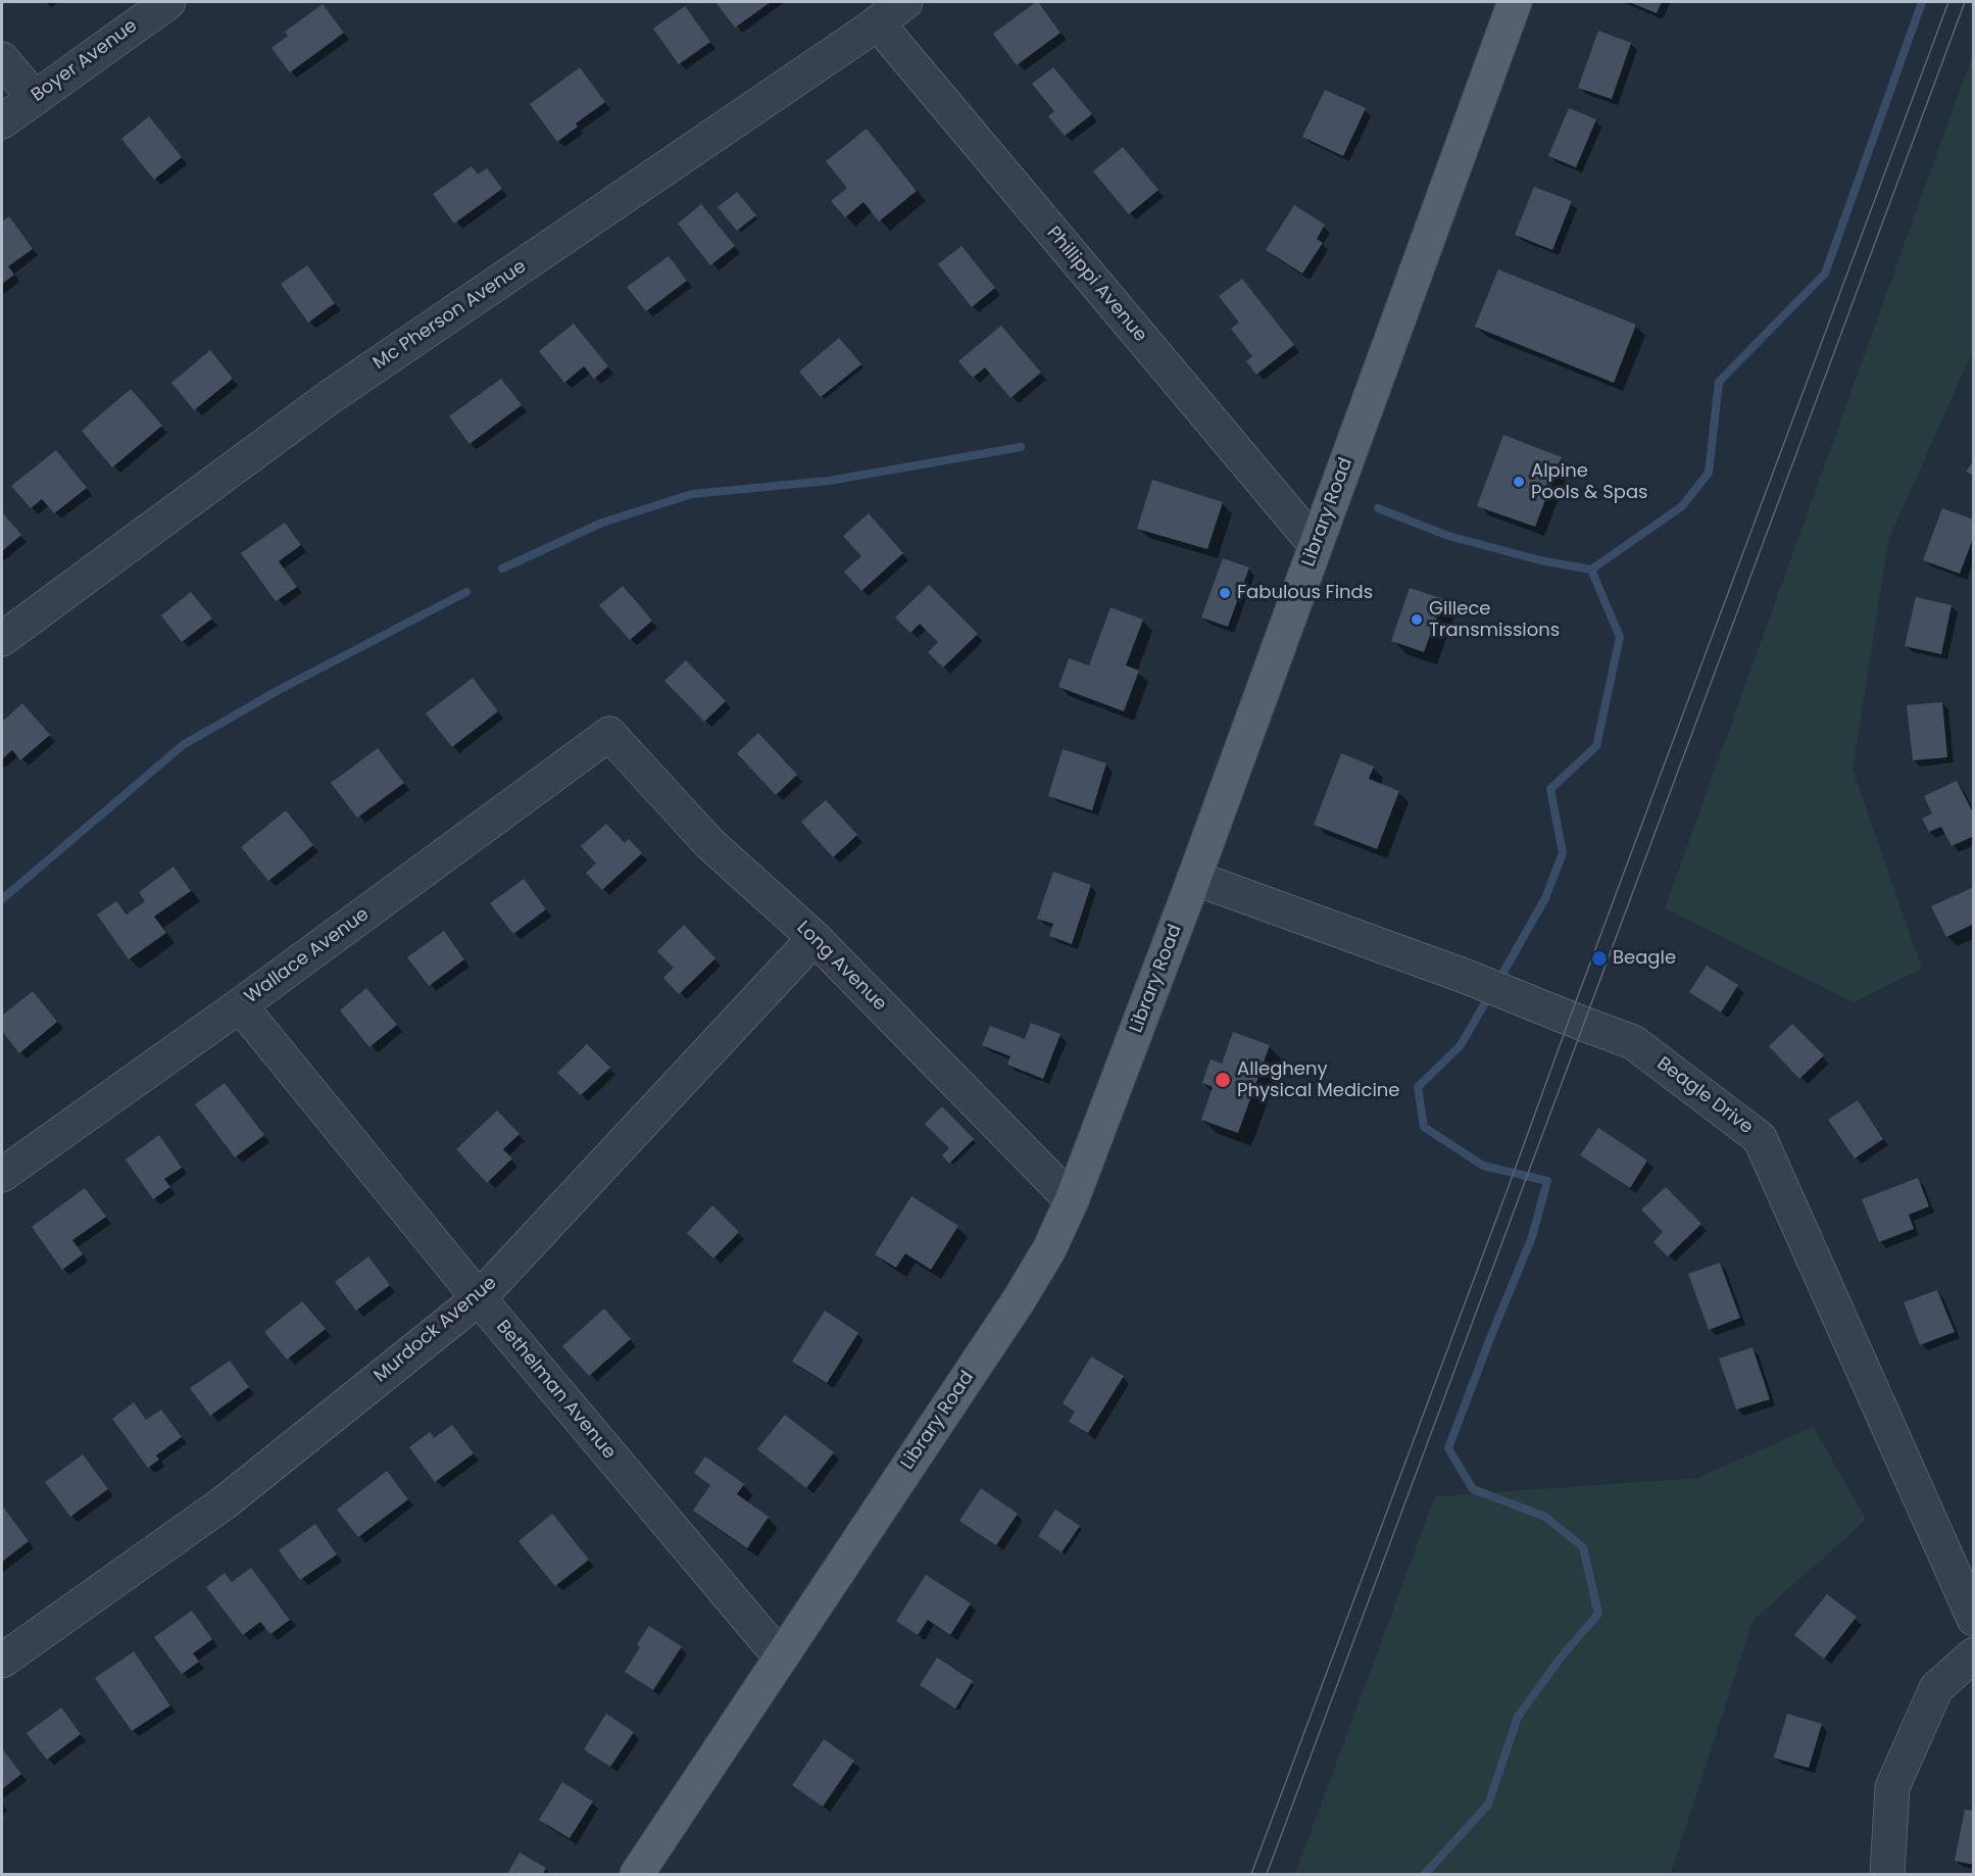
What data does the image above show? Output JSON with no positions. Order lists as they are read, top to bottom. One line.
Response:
{"streets":{"main road":["Library Road"],"street":["Boyer Avenue","Phillippi Avenue","Mc Pherson Avenue","Wallace Avenue","Long Avenue","Beagle Drive","Murdock Avenue","Bethelman Avenue"]},"crossings":[["Phillippi Avenue","Mc Pherson Avenue"],["Phillippi Avenue","Library Road"],["Library Road","Long Avenue"],["Library Road","Beagle Drive"],["Library Road","Bethelman Avenue"],["Wallace Avenue","Long Avenue"],["Wallace Avenue","Bethelman Avenue"],["Long Avenue","Murdock Avenue"],["Murdock Avenue","Bethelman Avenue"]],"places":["Alpine Pools & Spas","Fabulous Finds","Gillece Transmissions","Beagle","Allegheny Physical Medicine"]}
